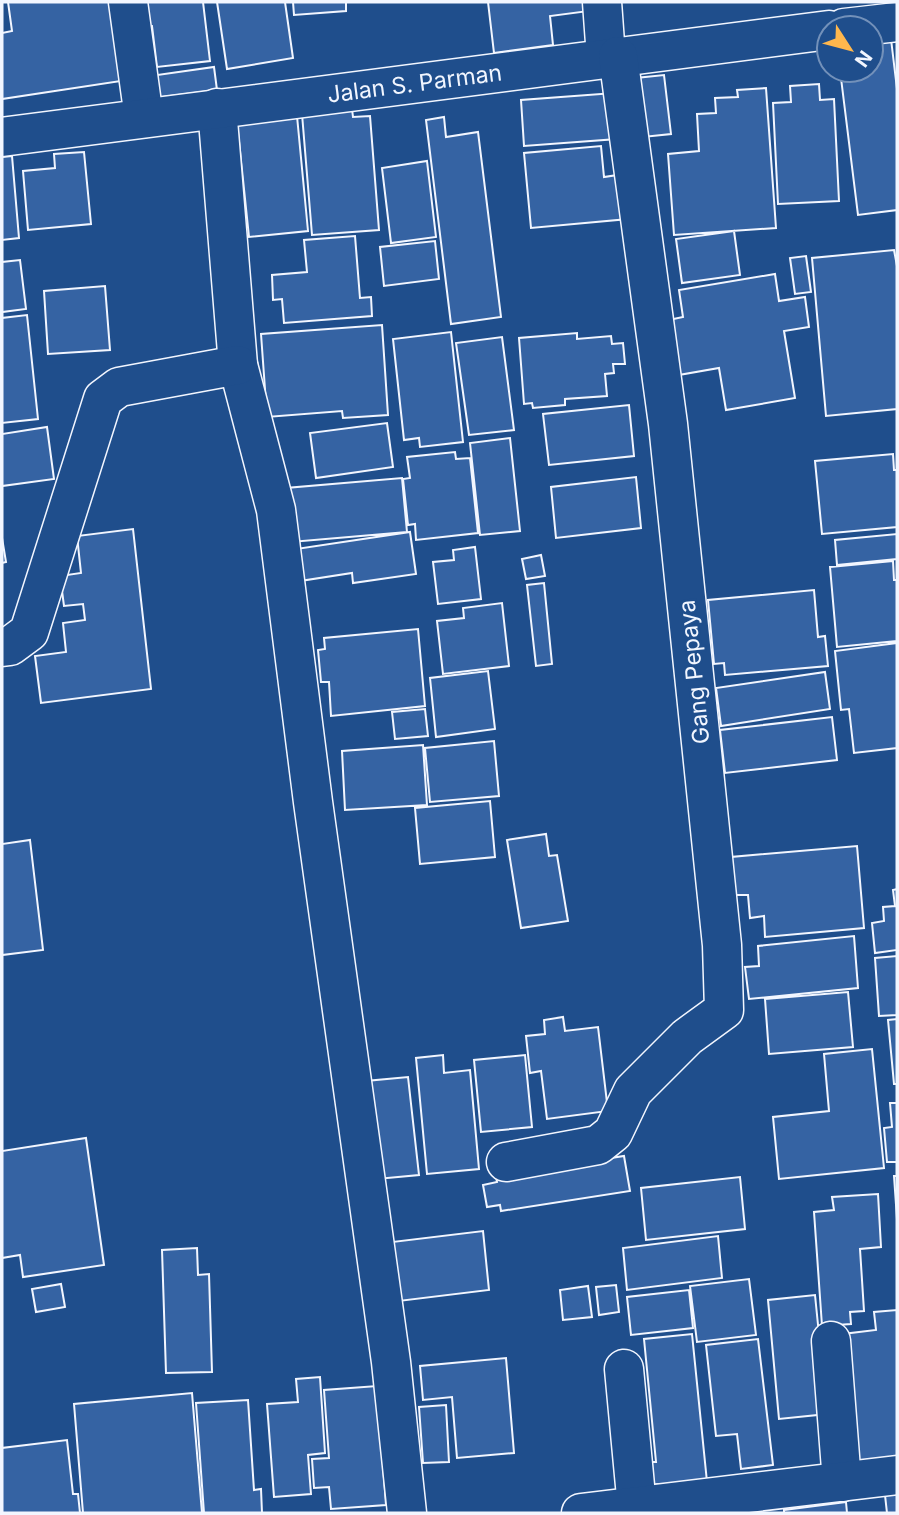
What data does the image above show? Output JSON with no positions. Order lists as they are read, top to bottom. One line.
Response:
{"streets":{"street":["Jalan S. Parman","Gang Pepaya"]},"crossings":[["Jalan S. Parman","Gang Pepaya"]],"north":"bottom right"}
